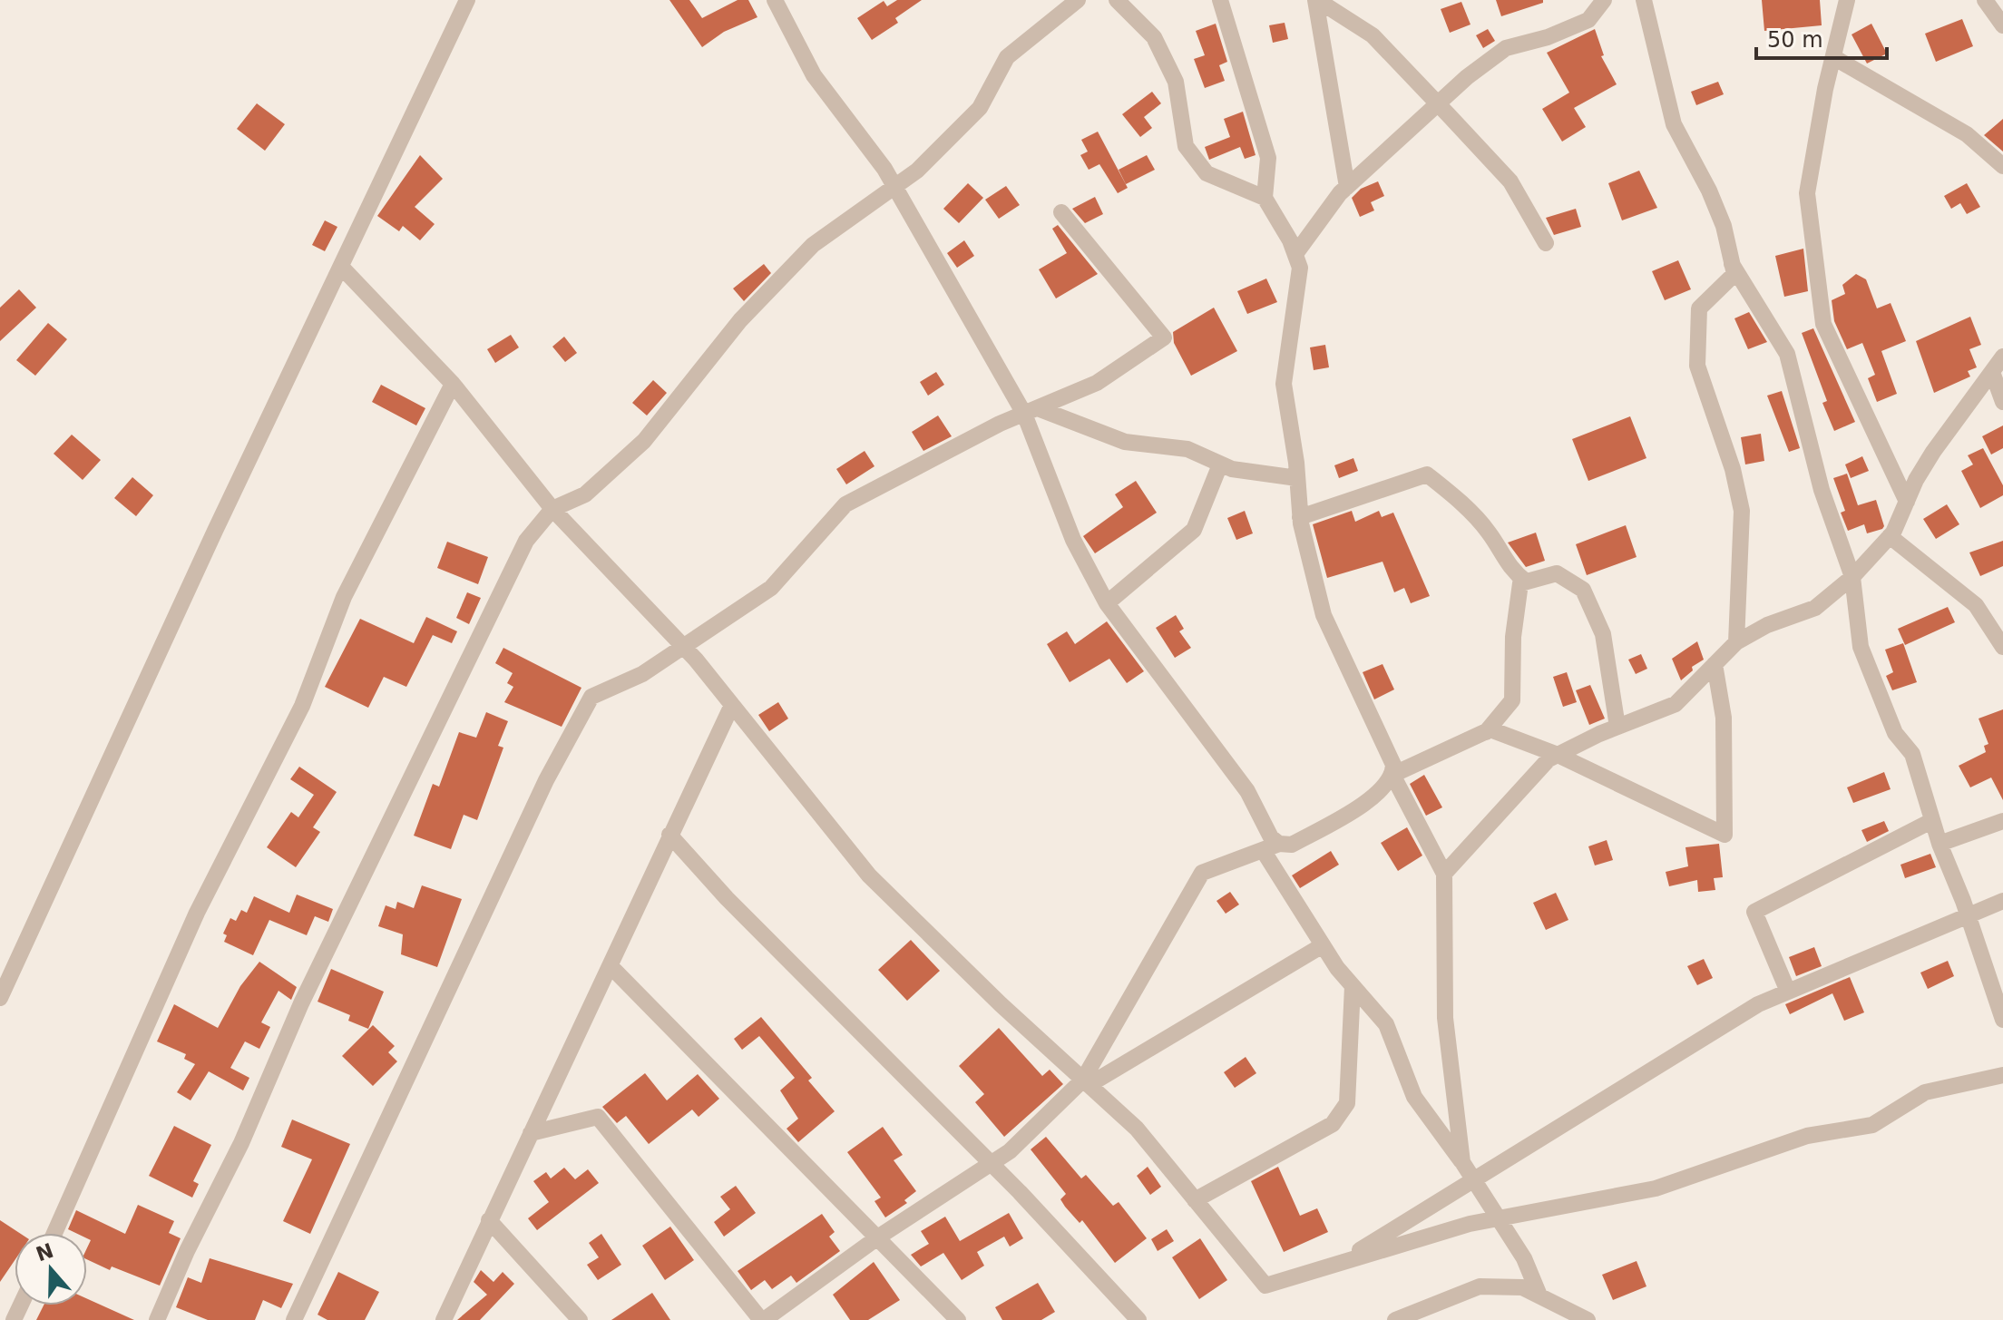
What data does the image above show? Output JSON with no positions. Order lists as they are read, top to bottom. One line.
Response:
{"scale_bar":"50 m","north":"top"}
